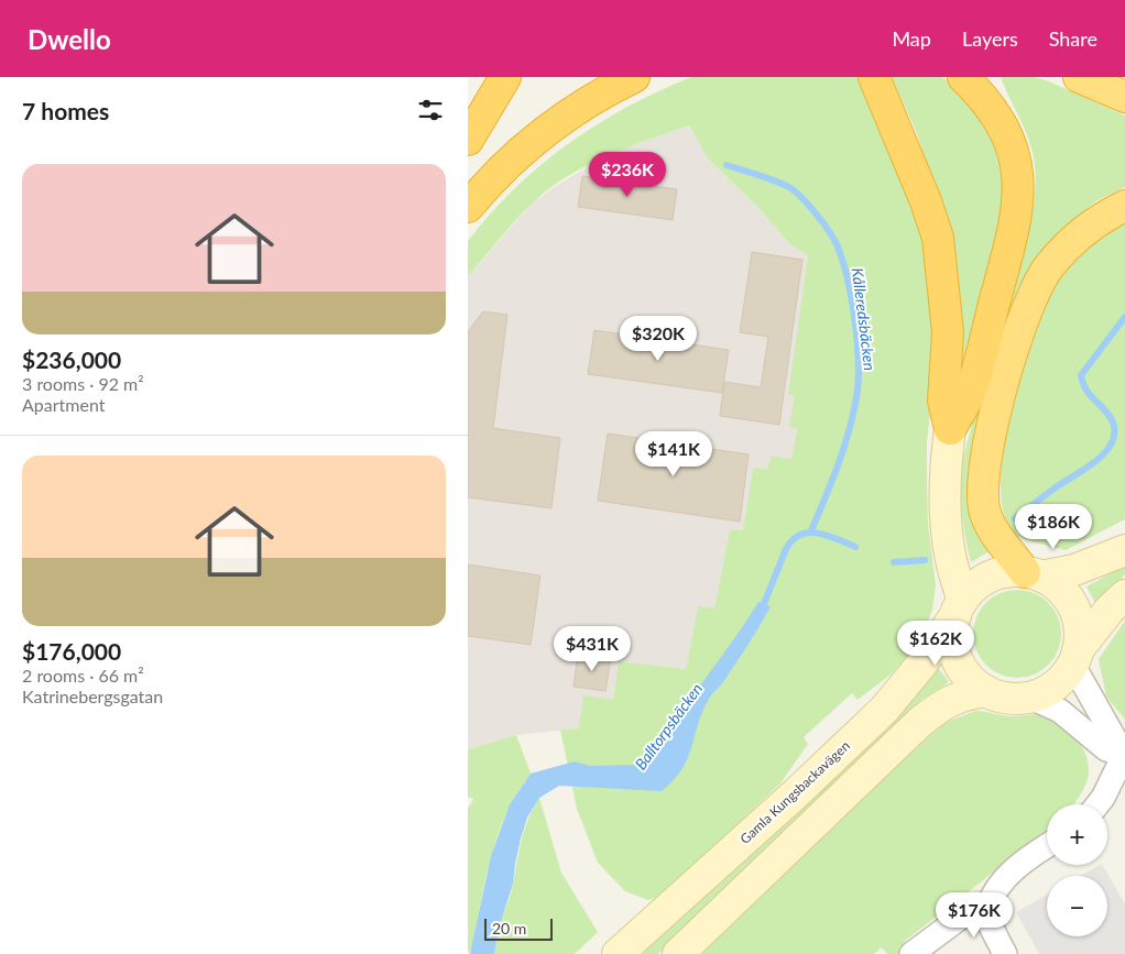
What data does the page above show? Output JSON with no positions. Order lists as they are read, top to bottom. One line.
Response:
{"streets":{"main road":["Gamla Kungsbackavägen"]},"water":["Kålleredsbäcken","Balltorpsbäcken"],"scale_bar":"20 m","page":{"header":"Dwello","nav":["Map","Layers","Share"],"heading":"7 homes","list":[{"name":"$236,000","note":"3 rooms · 92 m² · Apartment"},{"name":"$176,000","note":"2 rooms · 66 m² · Katrinebergsgatan"}],"price":["$236K","$320K","$141K","$186K","$162K","$431K","$176K"],"map_buttons":["+","−"],"scale":"20 m"}}
